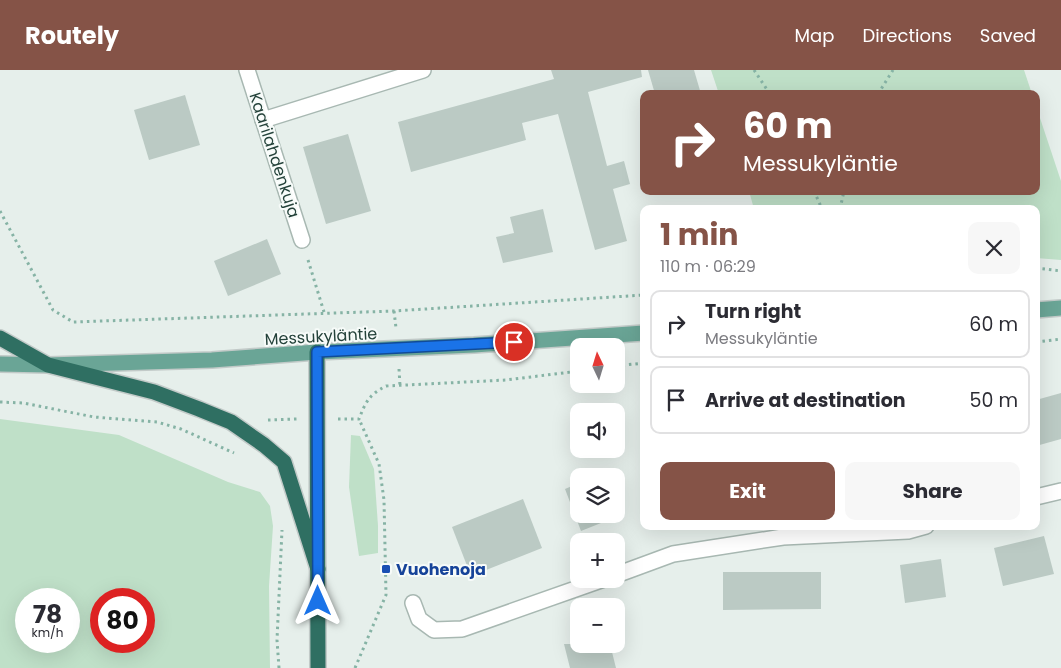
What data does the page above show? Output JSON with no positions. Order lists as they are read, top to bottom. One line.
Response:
{"streets":{"main road":["Messukyläntie"],"street":["Kaarilahdenkuja"]},"places":{"transit":["Vuohenoja"]},"north":"top","page":{"header":"Routely","nav":["Map","Directions","Saved"],"turn":["60 m","Messukyläntie"],"heading":["1 min","110 m · 06:29"],"list":[{"name":"Turn right","note":"Messukyläntie","value":"60 m"},{"name":"Arrive at destination","value":"50 m"}],"map_buttons":["+","−"],"buttons":["Exit","Share"],"speed":"78 km/h","limit":"80"}}
